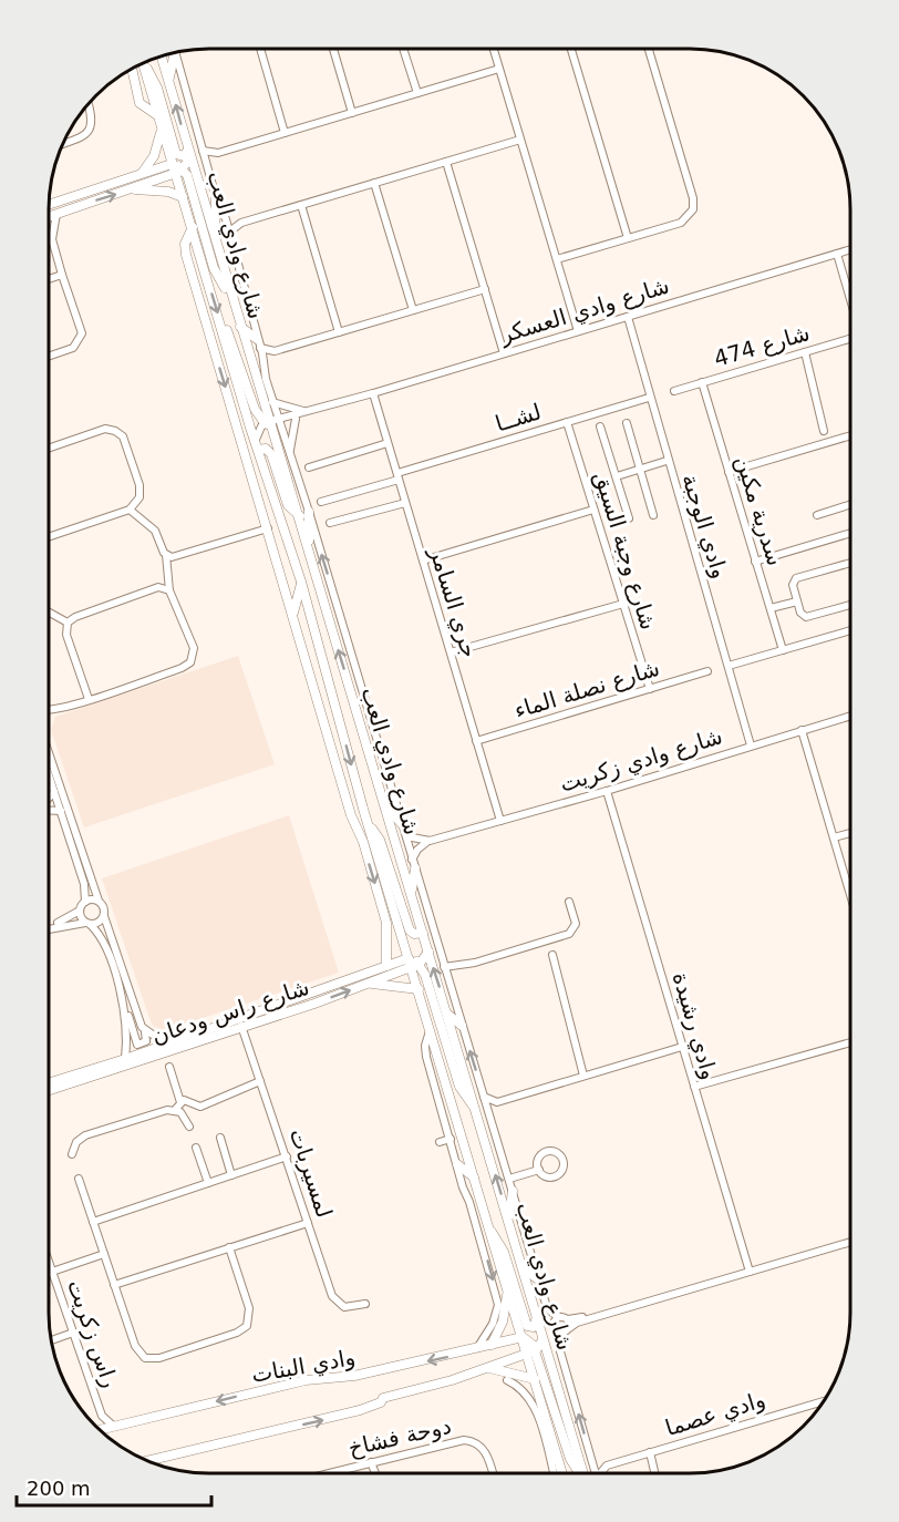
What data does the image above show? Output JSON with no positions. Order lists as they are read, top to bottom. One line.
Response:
{"streets":{"street":["شارع وادي العب","شارع وادي العسكر","شارع 474","لشــا","سدرية مكين","وادي الوجبة","شارع وجبة السيق","جري السامر","شارع نصلة الماء","شارع وادي زكريت","شارع راس ودعان","وادي رشيدة","لمسيربات","راس زكريت","وادي البنات","وادي عصما","دوحة فشاخ"]},"crossings":[["شارع وادي العب","شارع وادي العسكر"],["شارع وادي العب","شارع راس ودعان"],["شارع وادي العب","وادي البنات"],["شارع وادي العسكر","وادي الوجبة"],["شارع وادي العسكر","جري السامر"],["شارع 474","سدرية مكين"],["لشــا","وادي الوجبة"],["لشــا","شارع وجبة السيق"],["لشــا","جري السامر"],["وادي الوجبة","شارع وادي زكريت"],["شارع وجبة السيق","شارع نصلة الماء"],["جري السامر","شارع نصلة الماء"],["جري السامر","شارع وادي زكريت"],["شارع وادي زكريت","وادي رشيدة"],["شارع راس ودعان","لمسيربات"],["راس زكريت","وادي البنات"]],"scale_bar":"200 m"}
